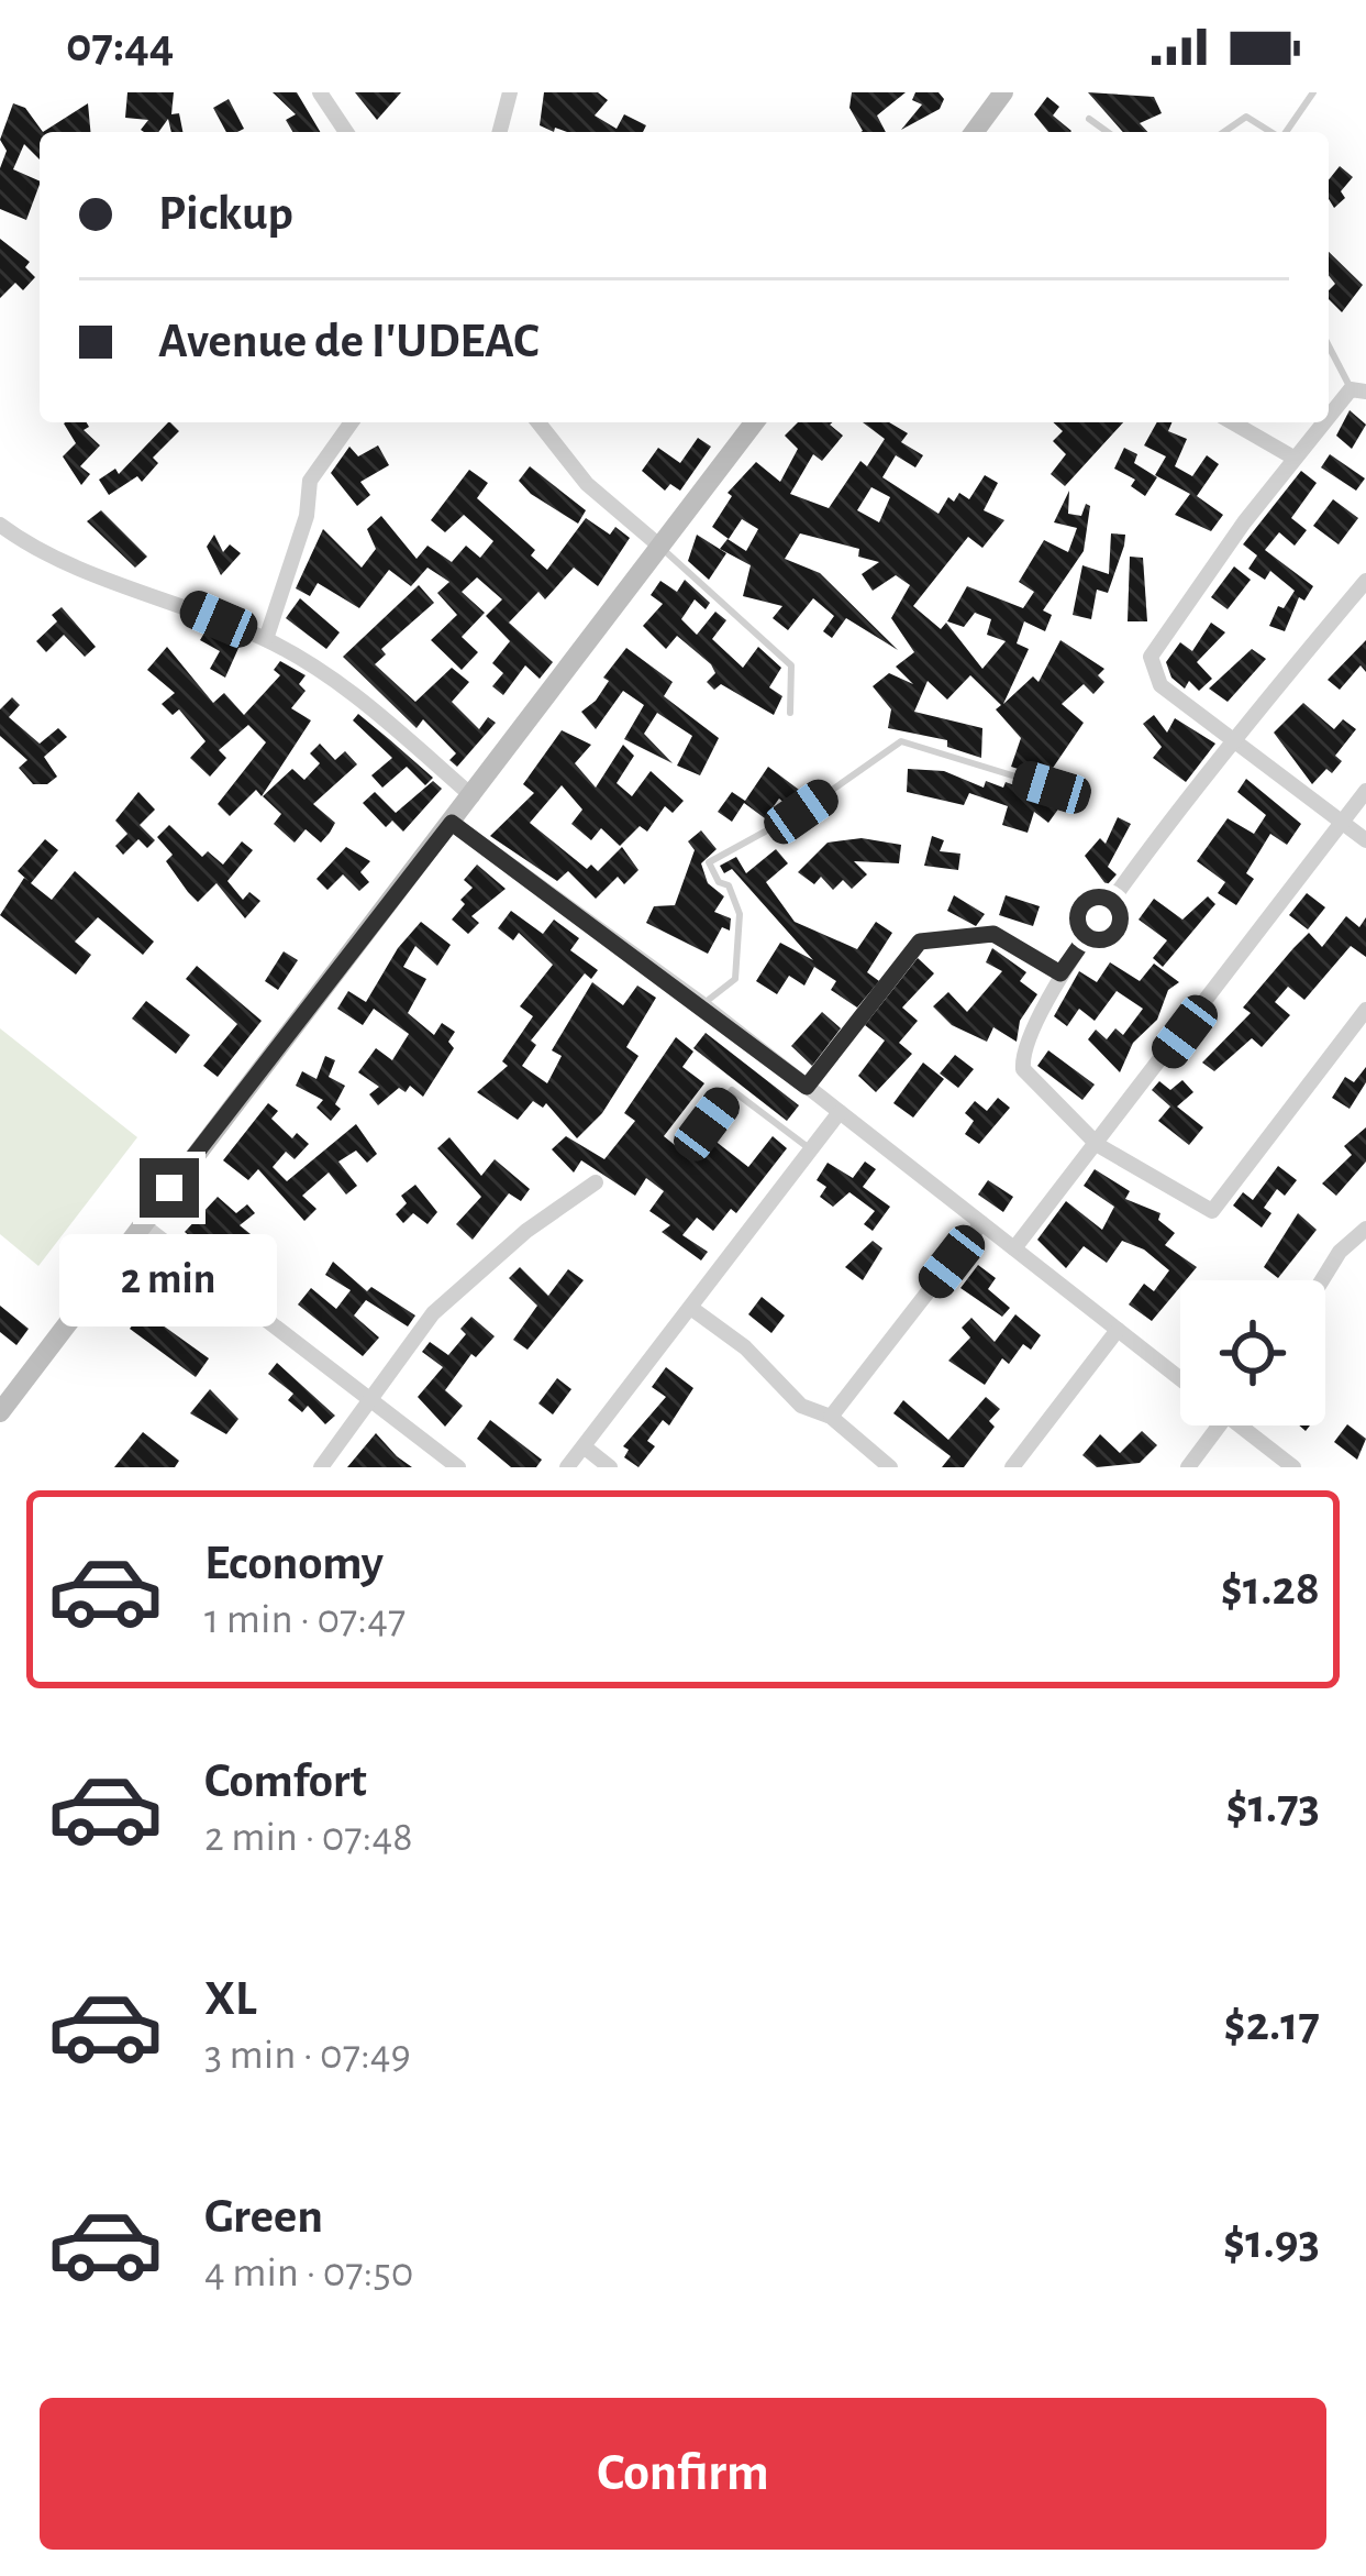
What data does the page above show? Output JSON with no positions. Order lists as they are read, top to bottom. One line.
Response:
{"page":{"status":"07:44","banner":["Pickup","Avenue de I'UDEAC"],"bubble":"2 min","list":[{"name":"Economy","note":"1 min · 07:47","value":"$1.28"},{"name":"Comfort","note":"2 min · 07:48","value":"$1.73"},{"name":"XL","note":"3 min · 07:49","value":"$2.17"},{"name":"Green","note":"4 min · 07:50","value":"$1.93"}],"buttons":"Confirm"}}
